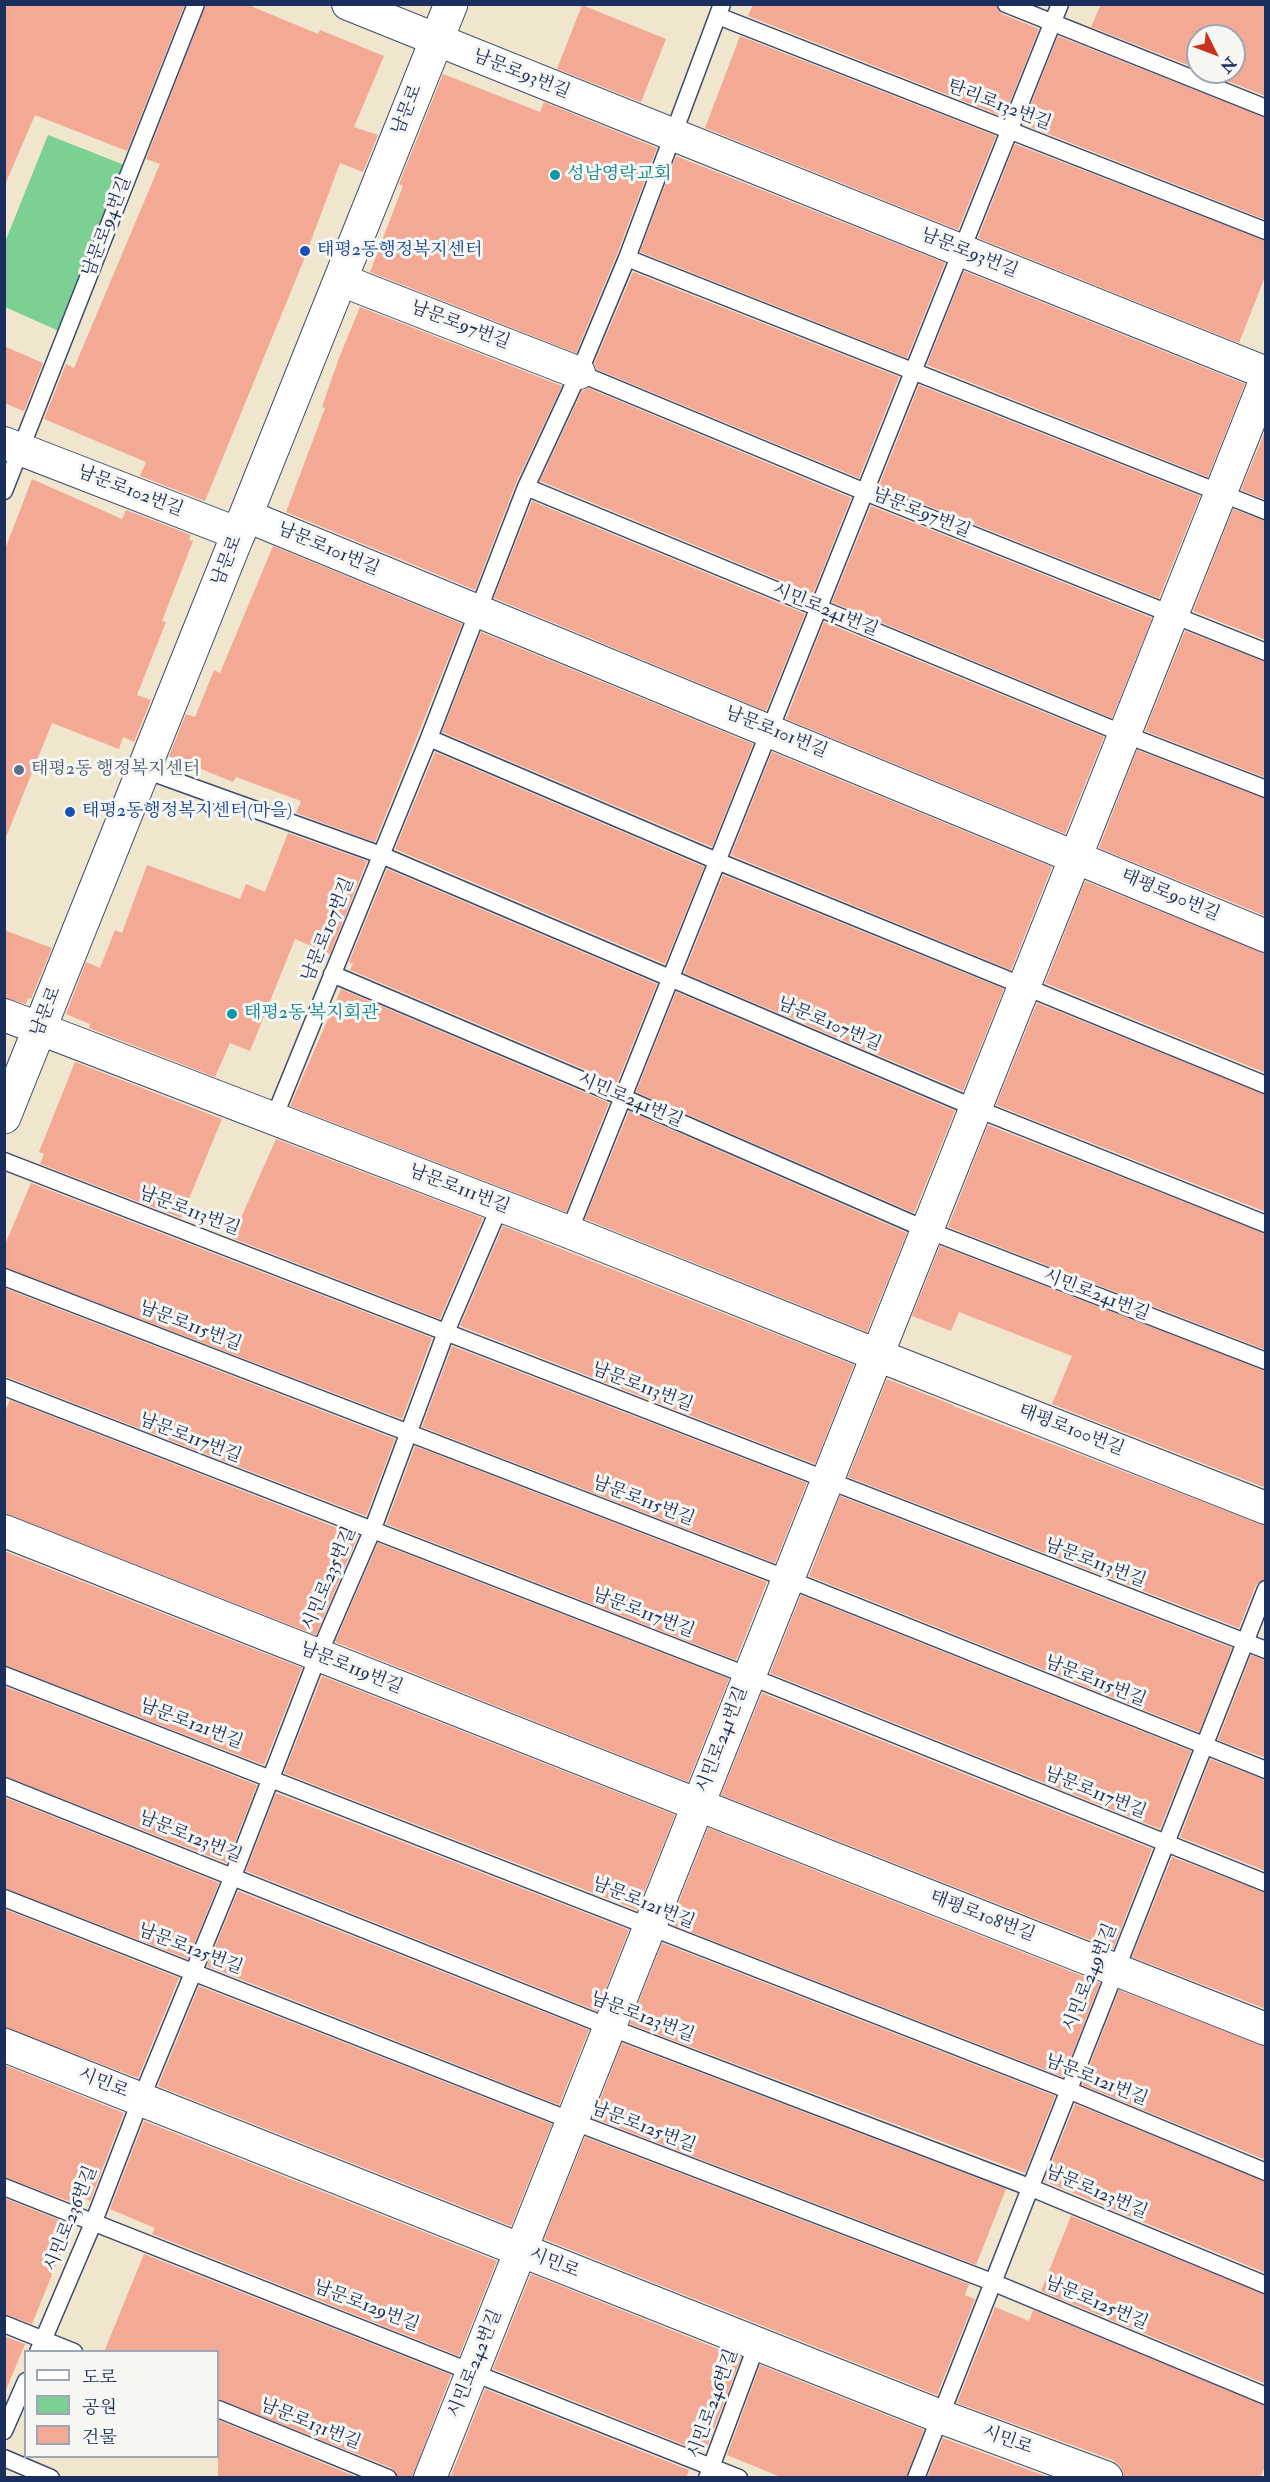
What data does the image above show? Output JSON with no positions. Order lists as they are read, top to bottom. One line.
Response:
{"streets":{"main road":["남문로","시민로"],"street":["남문로93번길","남문로97번길","남문로102번길","남문로101번길","시민로241번길","태평로90번길","남문로111번길","태평로100번길","남문로119번길","태평로108번길","시민로242번길"],"lane":["탄리로132번길","남문로94번길","남문로107번길","남문로113번길","남문로115번길","남문로117번길","시민로235번길","남문로121번길","남문로123번길","남문로125번길","시민로249번길","시민로236번길","남문로129번길","시민로246번길","남문로131번길"]},"crossings":[["남문로93번길","남문로"],["남문로","남문로97번길"],["남문로","남문로102번길"],["남문로","남문로101번길"],["남문로","남문로107번길"],["남문로","남문로111번길"],["남문로94번길","남문로102번길"],["남문로97번길","시민로241번길"],["남문로102번길","남문로101번길"],["남문로101번길","시민로241번길"],["남문로101번길","태평로90번길"],["시민로241번길","태평로90번길"],["시민로241번길","남문로107번길"],["시민로241번길","남문로111번길"],["시민로241번길","남문로113번길"],["시민로241번길","남문로115번길"],["시민로241번길","태평로100번길"],["시민로241번길","남문로117번길"],["시민로241번길","남문로119번길"],["시민로241번길","남문로121번길"],["시민로241번길","남문로123번길"],["시민로241번길","태평로108번길"],["시민로241번길","남문로125번길"],["시민로241번길","시민로"],["시민로241번길","시민로242번길"],["남문로107번길","남문로111번길"],["남문로111번길","태평로100번길"],["남문로111번길","시민로235번길"],["남문로113번길","시민로235번길"],["남문로113번길","시민로249번길"],["남문로115번길","시민로235번길"],["남문로115번길","시민로249번길"],["남문로117번길","시민로235번길"],["남문로117번길","시민로249번길"],["시민로235번길","남문로119번길"],["시민로235번길","남문로121번길"],["시민로235번길","남문로123번길"],["시민로235번길","남문로125번길"],["시민로235번길","시민로"],["시민로235번길","시민로236번길"],["남문로119번길","태평로108번길"],["남문로121번길","시민로249번길"],["남문로123번길","시민로249번길"],["태평로108번길","시민로249번길"],["남문로125번길","시민로249번길"],["시민로249번길","시민로"],["시민로","시민로236번길"],["시민로","시민로242번길"],["시민로","시민로246번길"],["시민로236번길","남문로129번길"],["남문로129번길","시민로242번길"],["남문로129번길","시민로246번길"]],"places":["성남영락교회","태평2동행정복지센터","태평2동 행정복지센터","태평2동행정복지센터(마을)","태평2동 복지회관"],"legend":["도로","공원","건물"],"north":"bottom right"}
